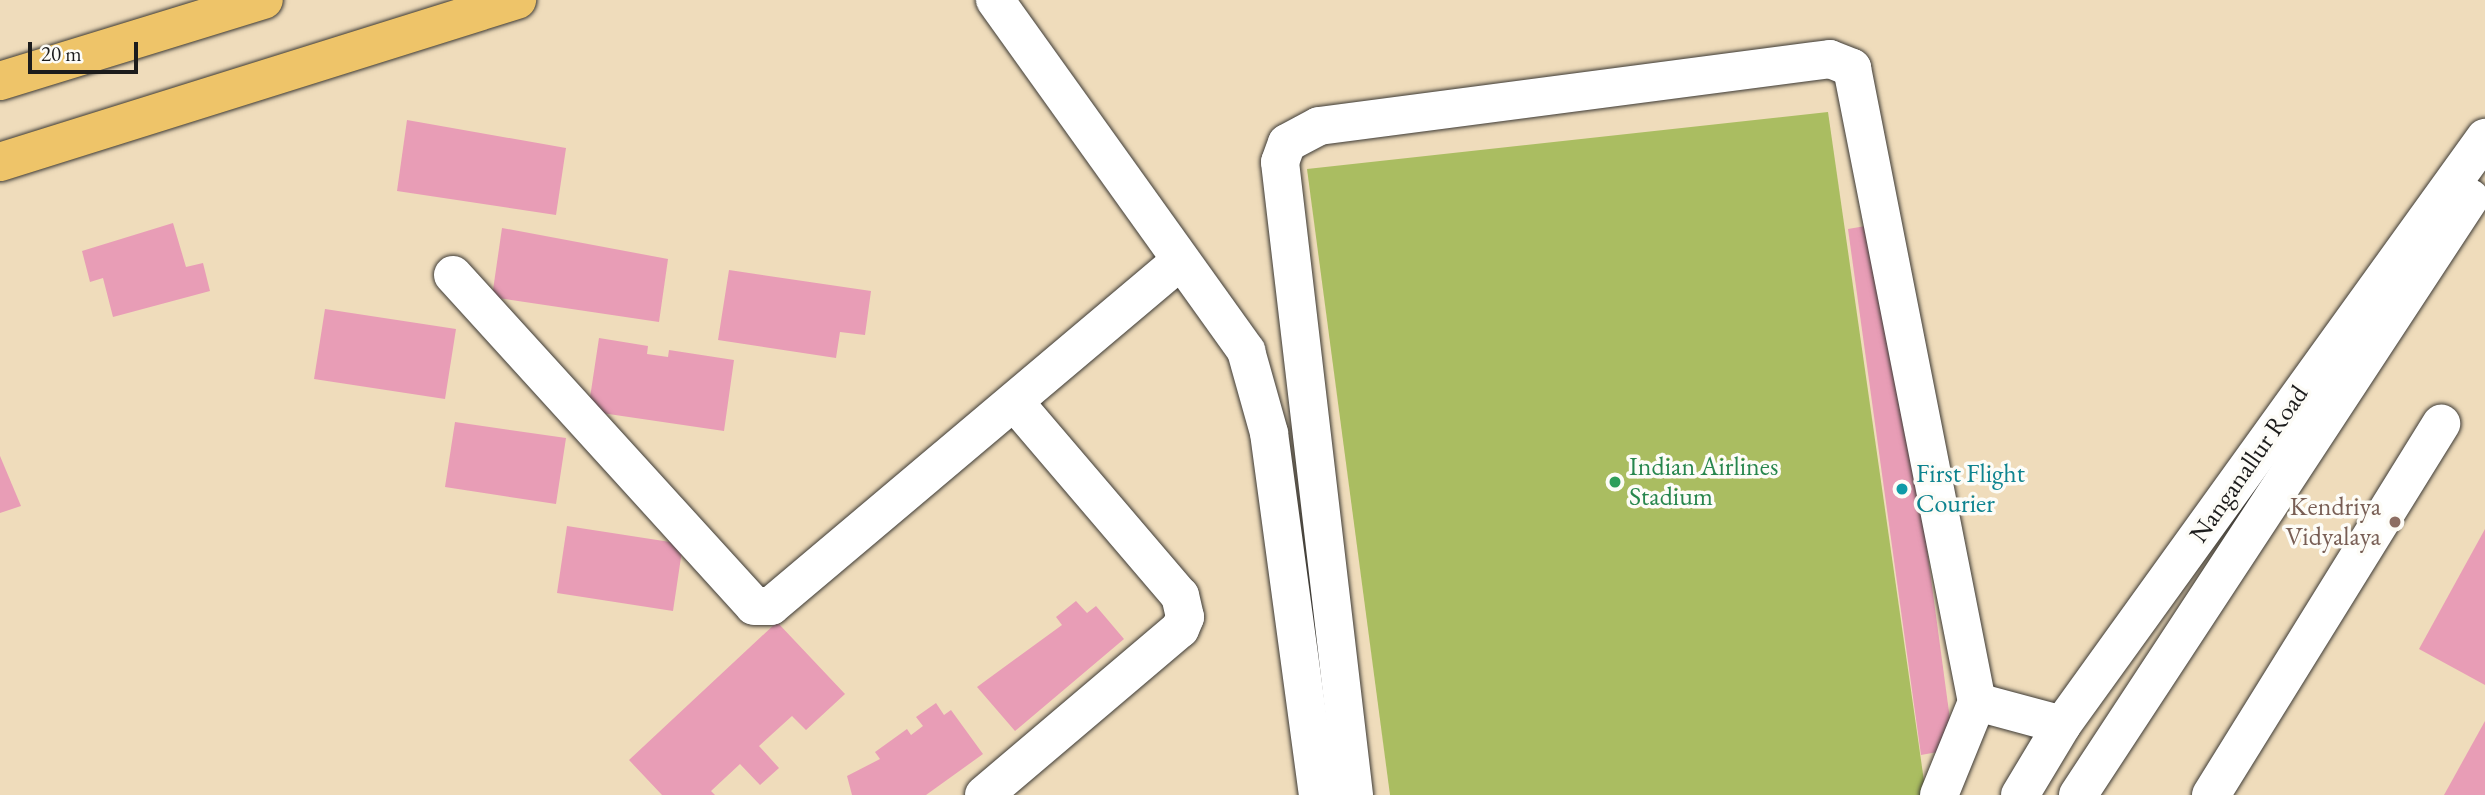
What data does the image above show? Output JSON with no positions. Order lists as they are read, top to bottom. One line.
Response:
{"streets":{"street":["Nanganallur Road"]},"places":["Indian Airlines Stadium","First Flight Courier","Kendriya Vidyalaya"],"scale_bar":"20 m"}
